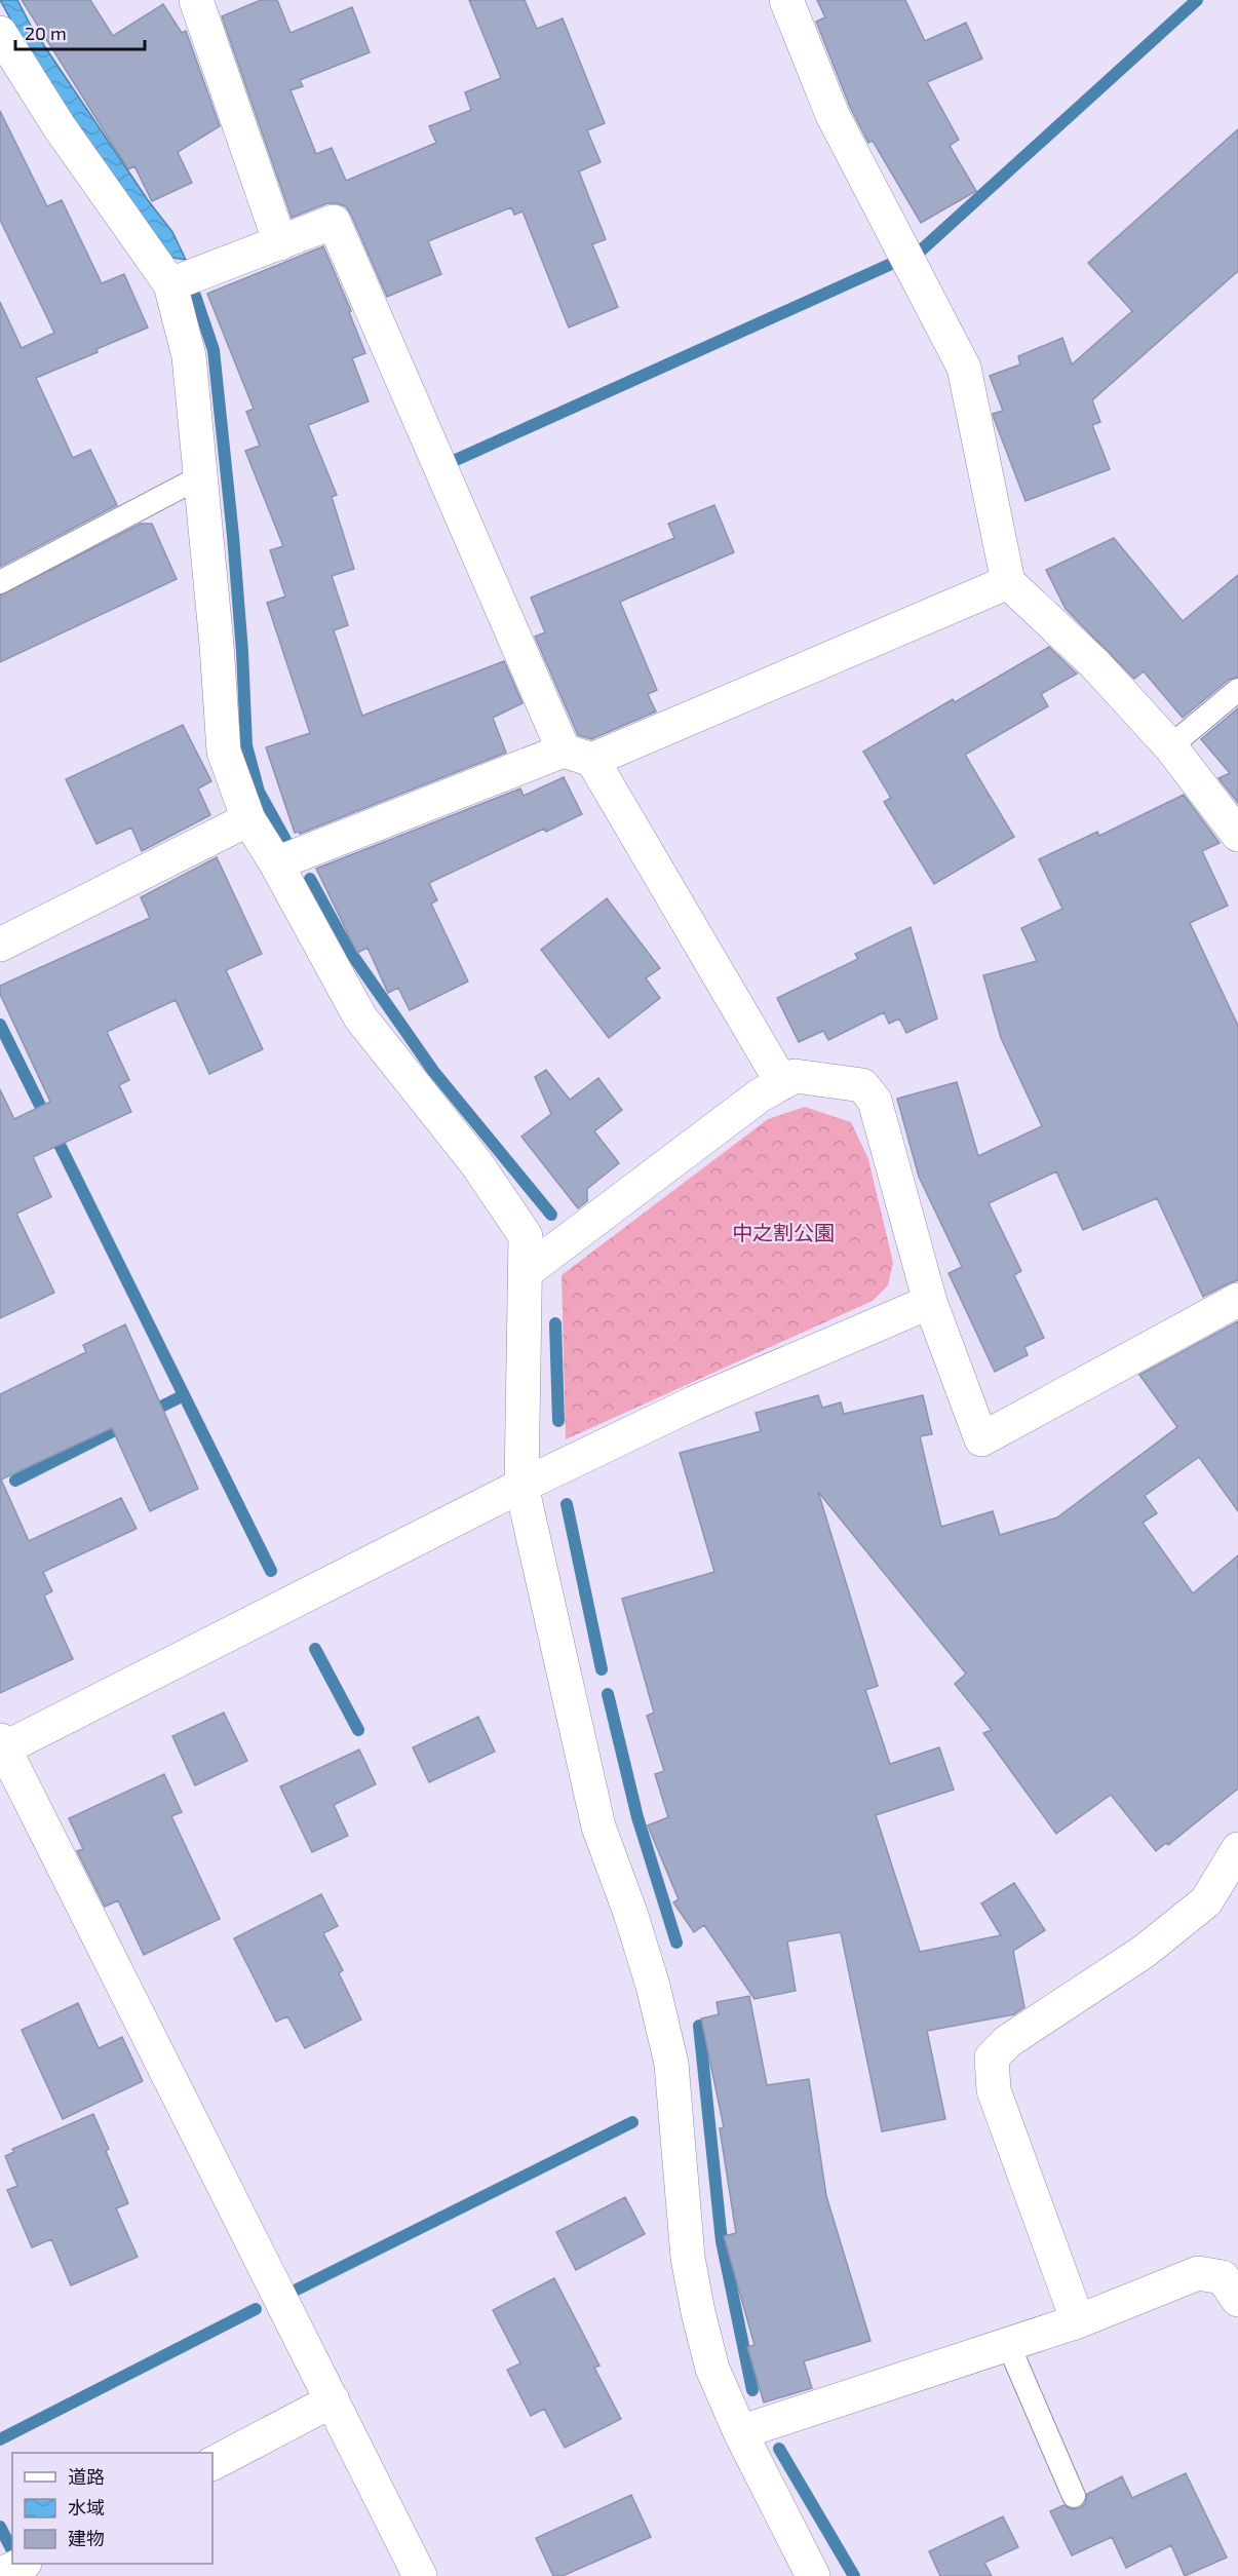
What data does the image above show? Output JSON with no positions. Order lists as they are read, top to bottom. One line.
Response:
{"parks":["中之割公園"],"legend":["道路","水域","建物"],"scale_bar":"20 m"}
